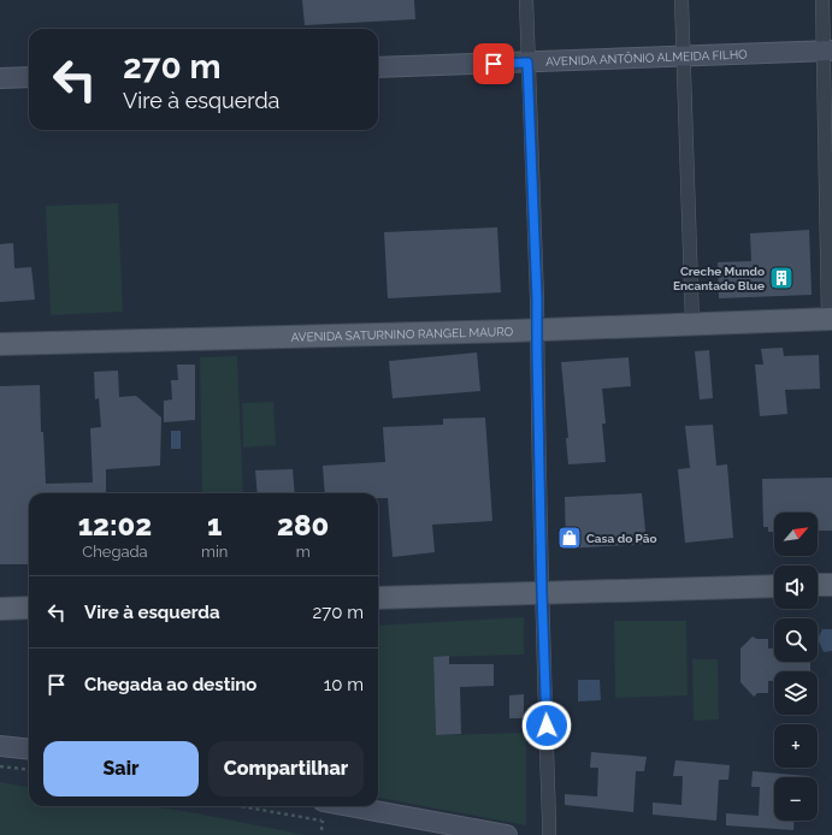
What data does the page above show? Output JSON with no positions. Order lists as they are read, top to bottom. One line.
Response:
{"streets":{"main road":["AVENIDA SATURNINO RANGEL MAURO"],"street":["AVENIDA ANTÔNIO ALMEIDA FILHO"]},"places":{"building":["Creche Mundo Encantado Blue"],"shop":["Casa do Pão"]},"north":"top right","page":{"turn":["270 m","Vire à esquerda"],"eta":["12:02","Chegada","1","min","280","m"],"map_buttons":["+","−"],"list":[{"name":"Vire à esquerda","value":"270 m"},{"name":"Chegada ao destino","value":"10 m"}],"buttons":["Sair","Compartilhar"]}}
